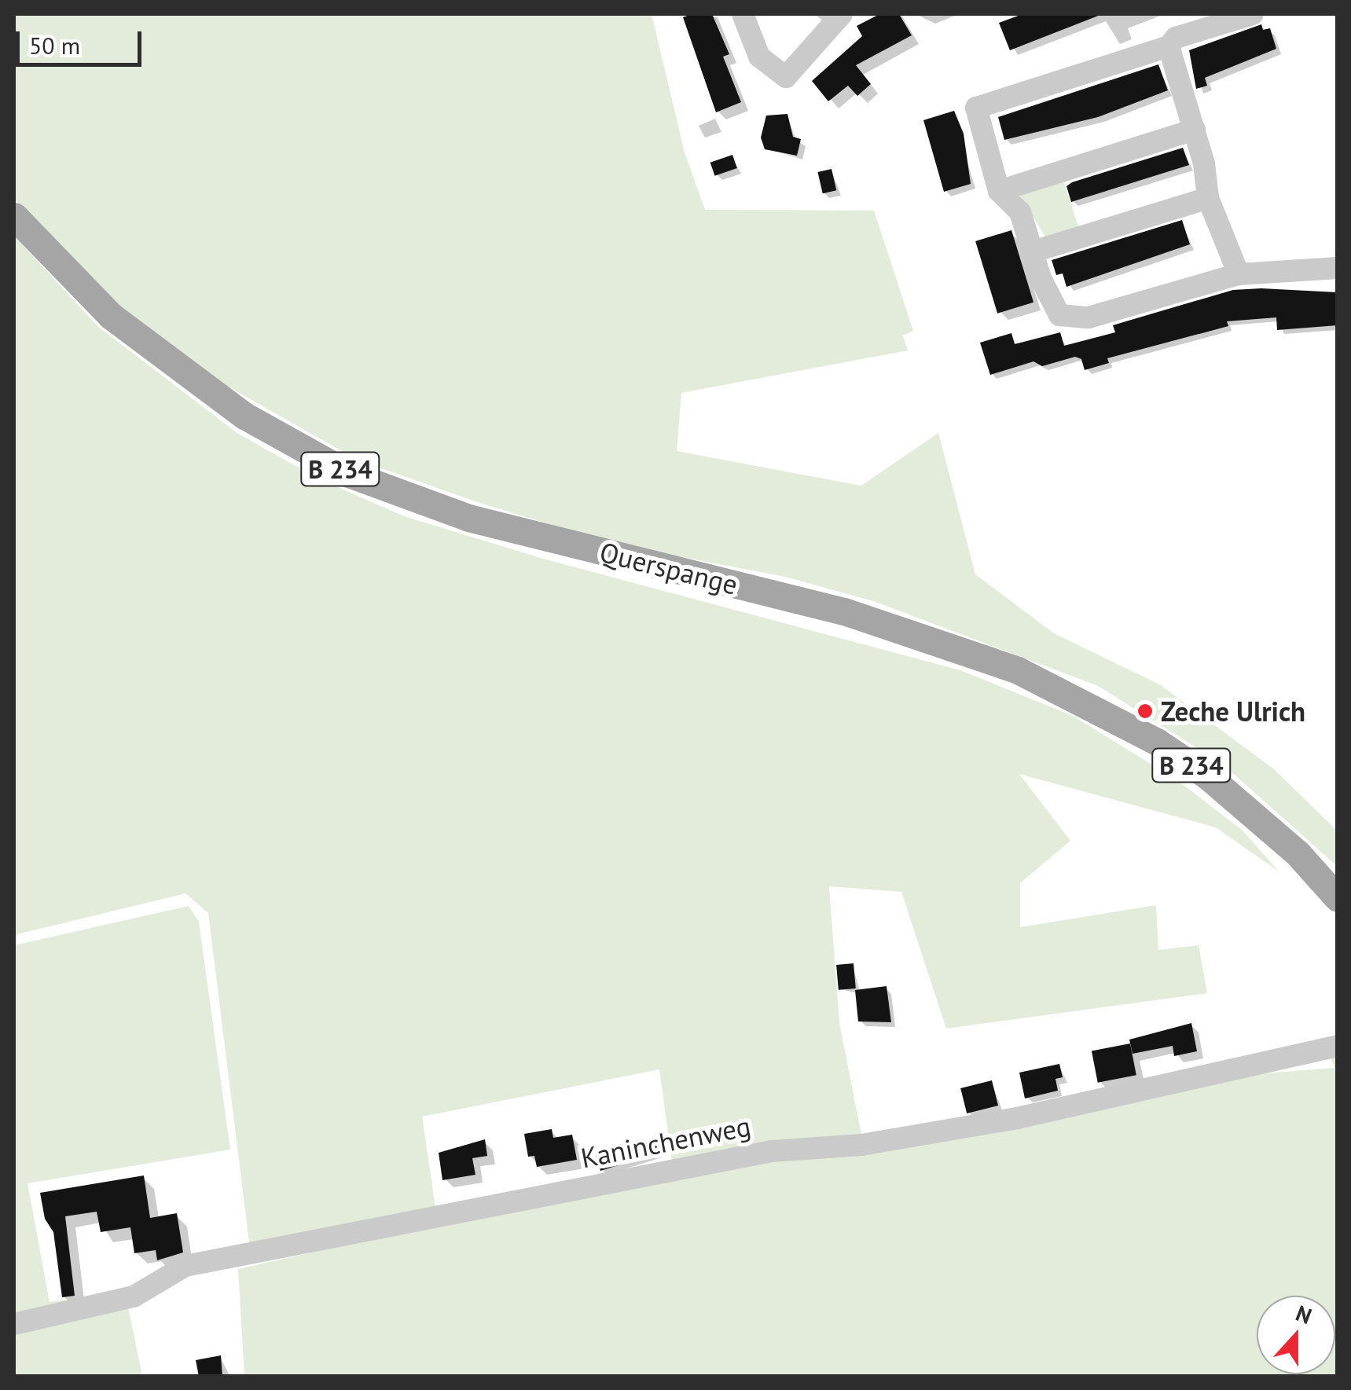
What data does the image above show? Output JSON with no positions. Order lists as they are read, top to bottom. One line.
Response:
{"streets":{"main road":["B 234","Querspange"],"street":["Kaninchenweg"]},"places":["Zeche Ulrich"],"scale_bar":"50 m","north":"top"}
